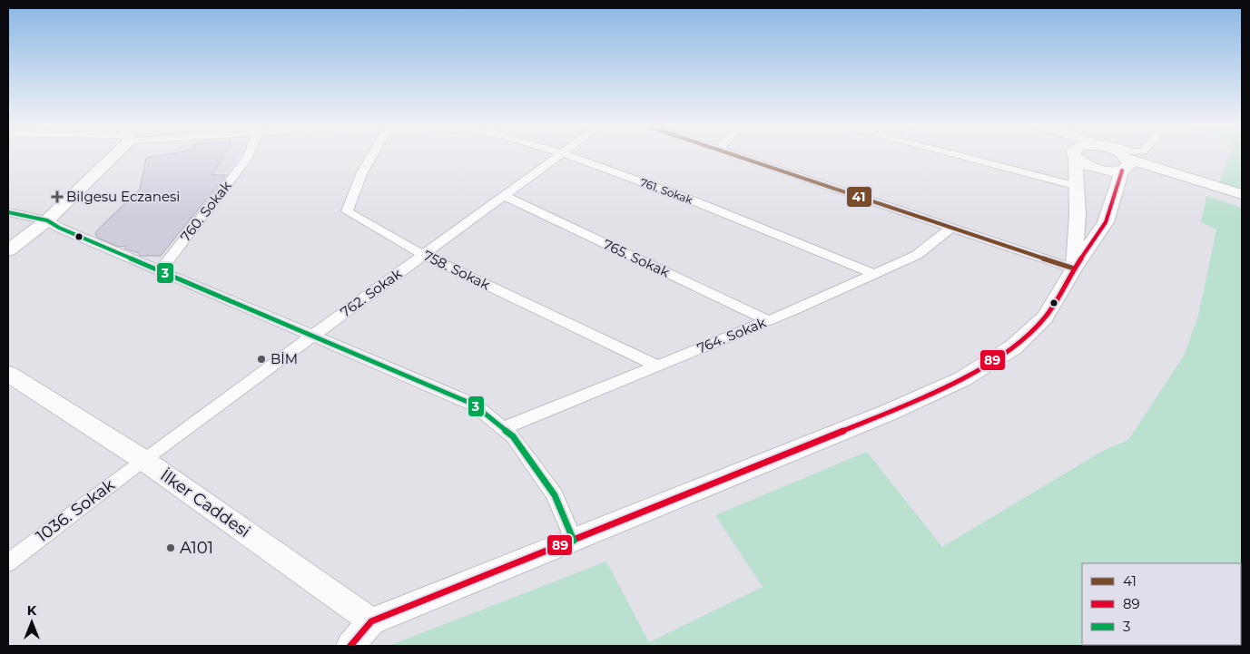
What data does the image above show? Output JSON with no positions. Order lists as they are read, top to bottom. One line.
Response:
{"streets":{"main road":["İlker Caddesi"],"street":["761. Sokak","760. Sokak","765. Sokak","758. Sokak","762. Sokak","764. Sokak","1036. Sokak"]},"crossings":[["761. Sokak","764. Sokak"],["765. Sokak","762. Sokak"],["765. Sokak","764. Sokak"],["758. Sokak","762. Sokak"],["758. Sokak","764. Sokak"],["762. Sokak","İlker Caddesi"],["762. Sokak","1036. Sokak"],["İlker Caddesi","1036. Sokak"]],"places":{"health":["Bilgesu Eczanesi"],"other":["BİM","A101"]},"lines":["transit line 41","transit line 89","transit line 3"],"legend":["41","89","3"],"north":"top"}
